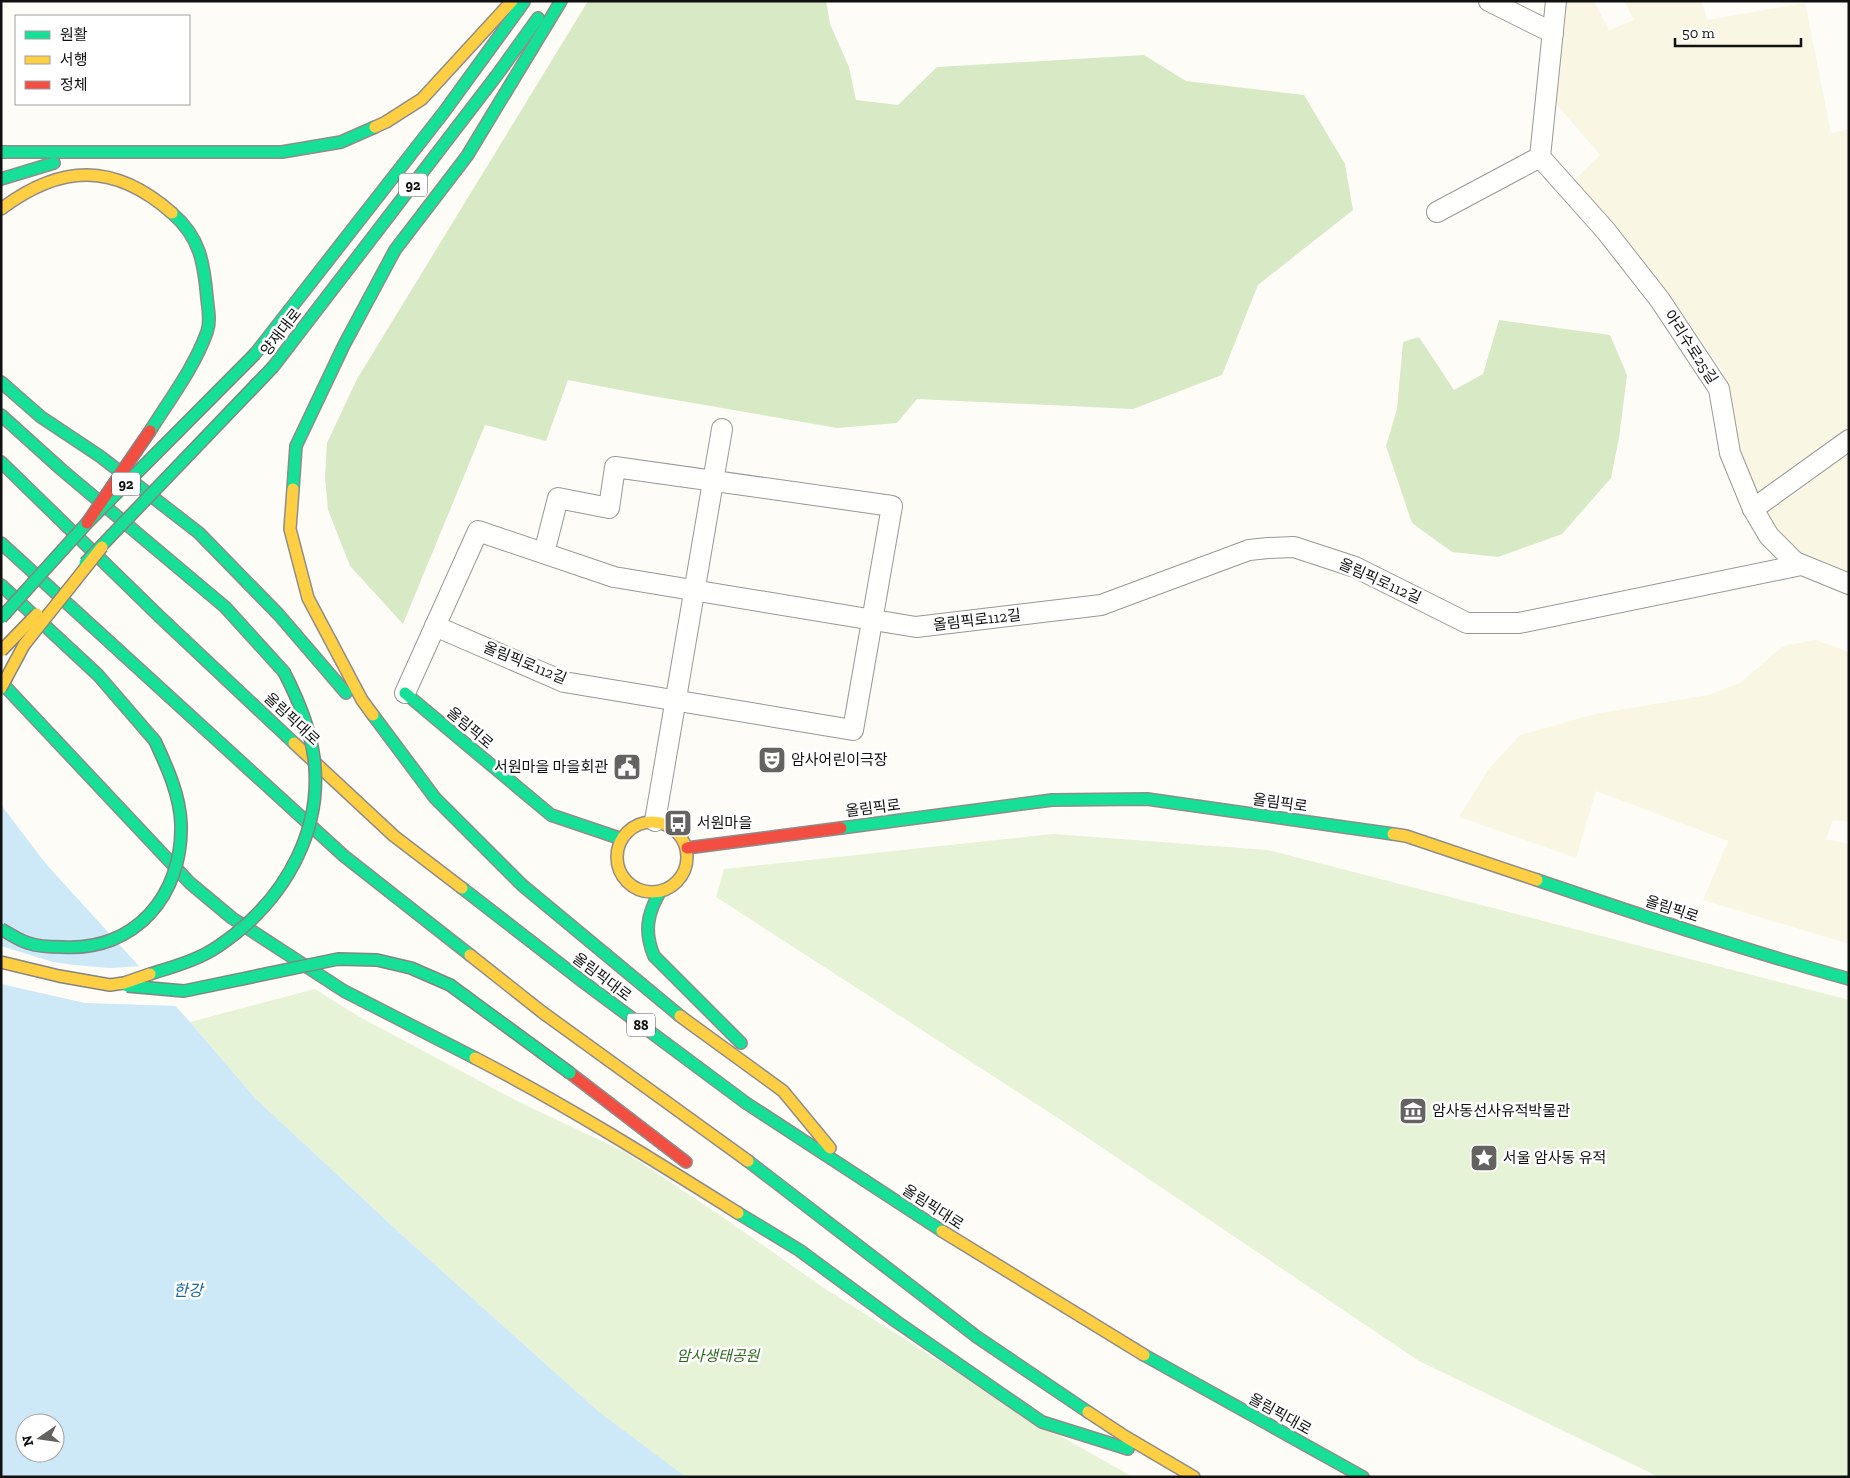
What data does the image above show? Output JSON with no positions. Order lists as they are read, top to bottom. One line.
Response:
{"streets":{"main road":["92","양재대로","올림픽대로","올림픽로","88"],"street":["아리수로25길","올림픽로112길"]},"crossings":[["아리수로25길","올림픽로112길"],["올림픽로112길","올림픽로"]],"water":["한강"],"parks":["암사생태공원"],"places":{"theatre":["암사어린이극장"],"public building":["서원마을 마을회관"],"bus stop":["서원마을"],"museum":["암사동선사유적박물관"],"place":["서울 암사동 유적"]},"legend":["원활","서행","정체"],"scale_bar":"50 m","north":"left"}
